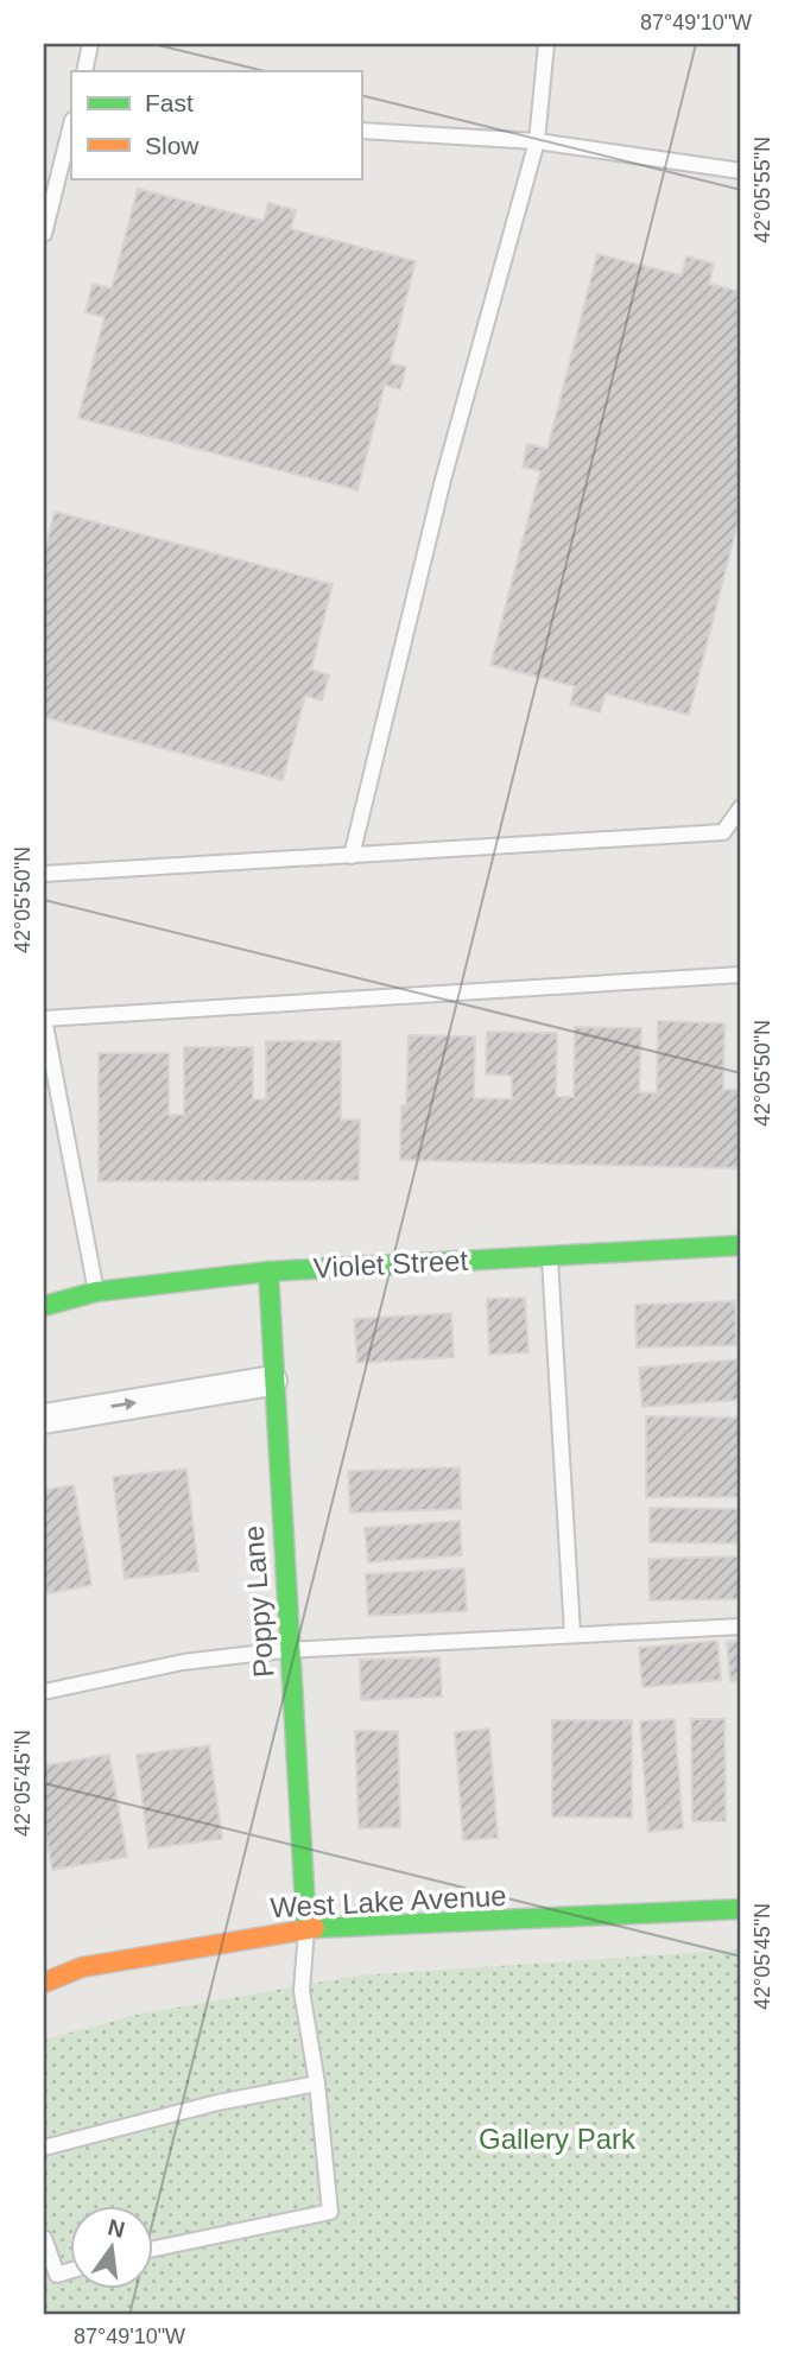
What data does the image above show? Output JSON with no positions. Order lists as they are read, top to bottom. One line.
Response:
{"streets":{"street":["Violet Street","Poppy Lane","West Lake Avenue"]},"crossings":[["Violet Street","Poppy Lane"],["Poppy Lane","West Lake Avenue"]],"parks":["Gallery Park"],"legend":["Fast","Slow"],"north":"top","coordinates":["87°49'10\"W","42°05'55\"N","42°05'50\"N","42°05'45\"N"]}
